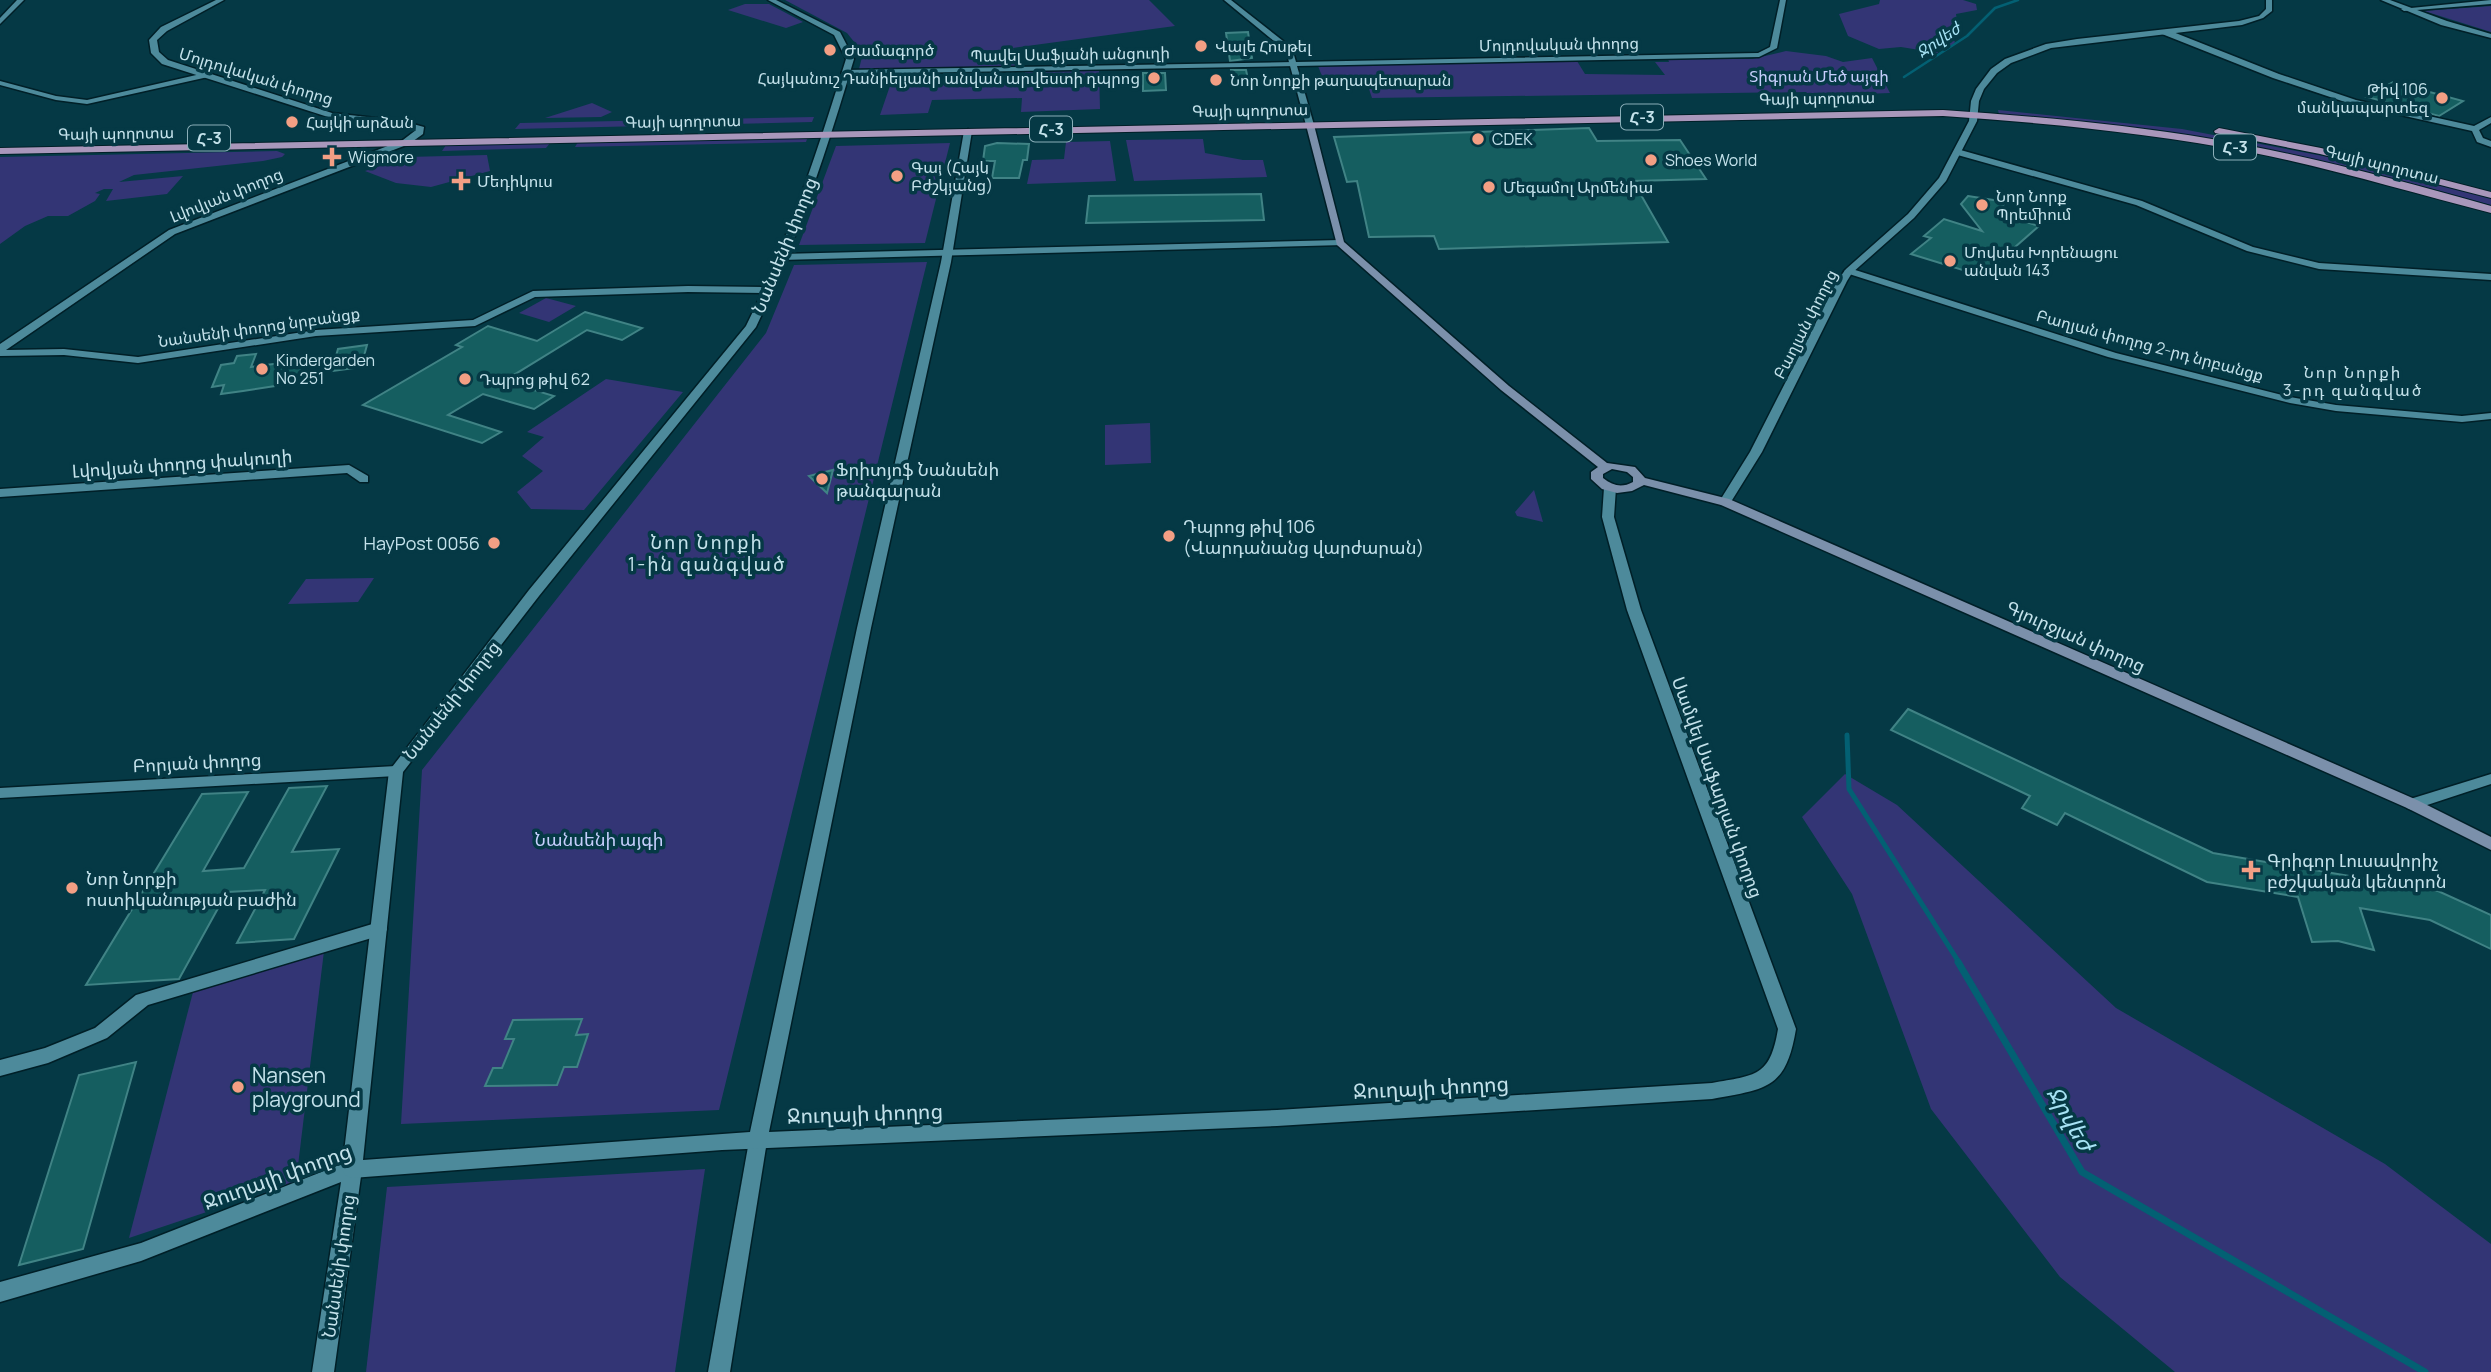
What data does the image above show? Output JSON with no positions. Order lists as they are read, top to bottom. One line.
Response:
{"streets":{"main road":["Գայի պողոտա","Հ-3","Գյուրջյան փողոց"],"street":["Մոլդովական փողոց","Պավել Սաֆյանի անցուղի","Լվովյան փողոց","Նանսենի փողոց","Բաղյան փողոց","Նանսենի փողոց նրբանցք","Բաղյան փողոց 2-րդ նրբանցք","Լվովյան փողոց փակուղի","Բորյան փողոց","Սամվել Սաֆարյան փողոց","Ջուղայի փողոց"]},"crossings":[["Մոլդովական փողոց","Պավել Սաֆյանի անցուղի"],["Մոլդովական փողոց","Գայի պողոտա"],["Պավել Սաֆյանի անցուղի","Նանսենի փողոց"],["Գայի պողոտա","Լվովյան փողոց"],["Գայի պողոտա","Նանսենի փողոց"],["Գայի պողոտա","Բաղյան փողոց"],["Լվովյան փողոց","Նանսենի փողոց նրբանցք"],["Նանսենի փողոց","Նանսենի փողոց նրբանցք"],["Նանսենի փողոց","Բորյան փողոց"],["Նանսենի փողոց","Ջուղայի փողոց"],["Բաղյան փողոց","Բաղյան փողոց 2-րդ նրբանցք"],["Բաղյան փողոց","Գյուրջյան փողոց"],["Սամվել Սաֆարյան փողոց","Ջուղայի փողոց"]],"districts":["Նոր Նորքի 3-րդ զանգված","Նոր Նորքի 1-ին զանգված"],"water":["Ջրվեժ"],"parks":["Տիգրան Մեծ այգի","Նանսենի այգի"],"places":{"other":["Վալե Հոսթել","Ժամագործ","Հայկանուշ Դանիելյանի անվան արվեստի դպրոց","Նոր Նորքի թաղապետարան","Թիվ 106 մանկապարտեզ","Հայկի արձան","CDEK","Shoes World","Գայ (Հայկ Բժշկյանց)","Մեգամոլ Արմենիա","Նոր Նորք Պրեմիում","Մովսես Խորենացու անվան 143","Kindergarden No 251","Դպրոց թիվ 62","Ֆրիտյոֆ Նանսենի թանգարան","Դպրոց թիվ 106 (Վարդանանց վարժարան)","HayPost 0056","Նոր Նորքի ոստիկանության բաժին","Nansen playground"],"health":["Wigmore","Մեդիկուս","Գրիգոր Լուսավորիչ բժշկական կենտրոն"]}}
